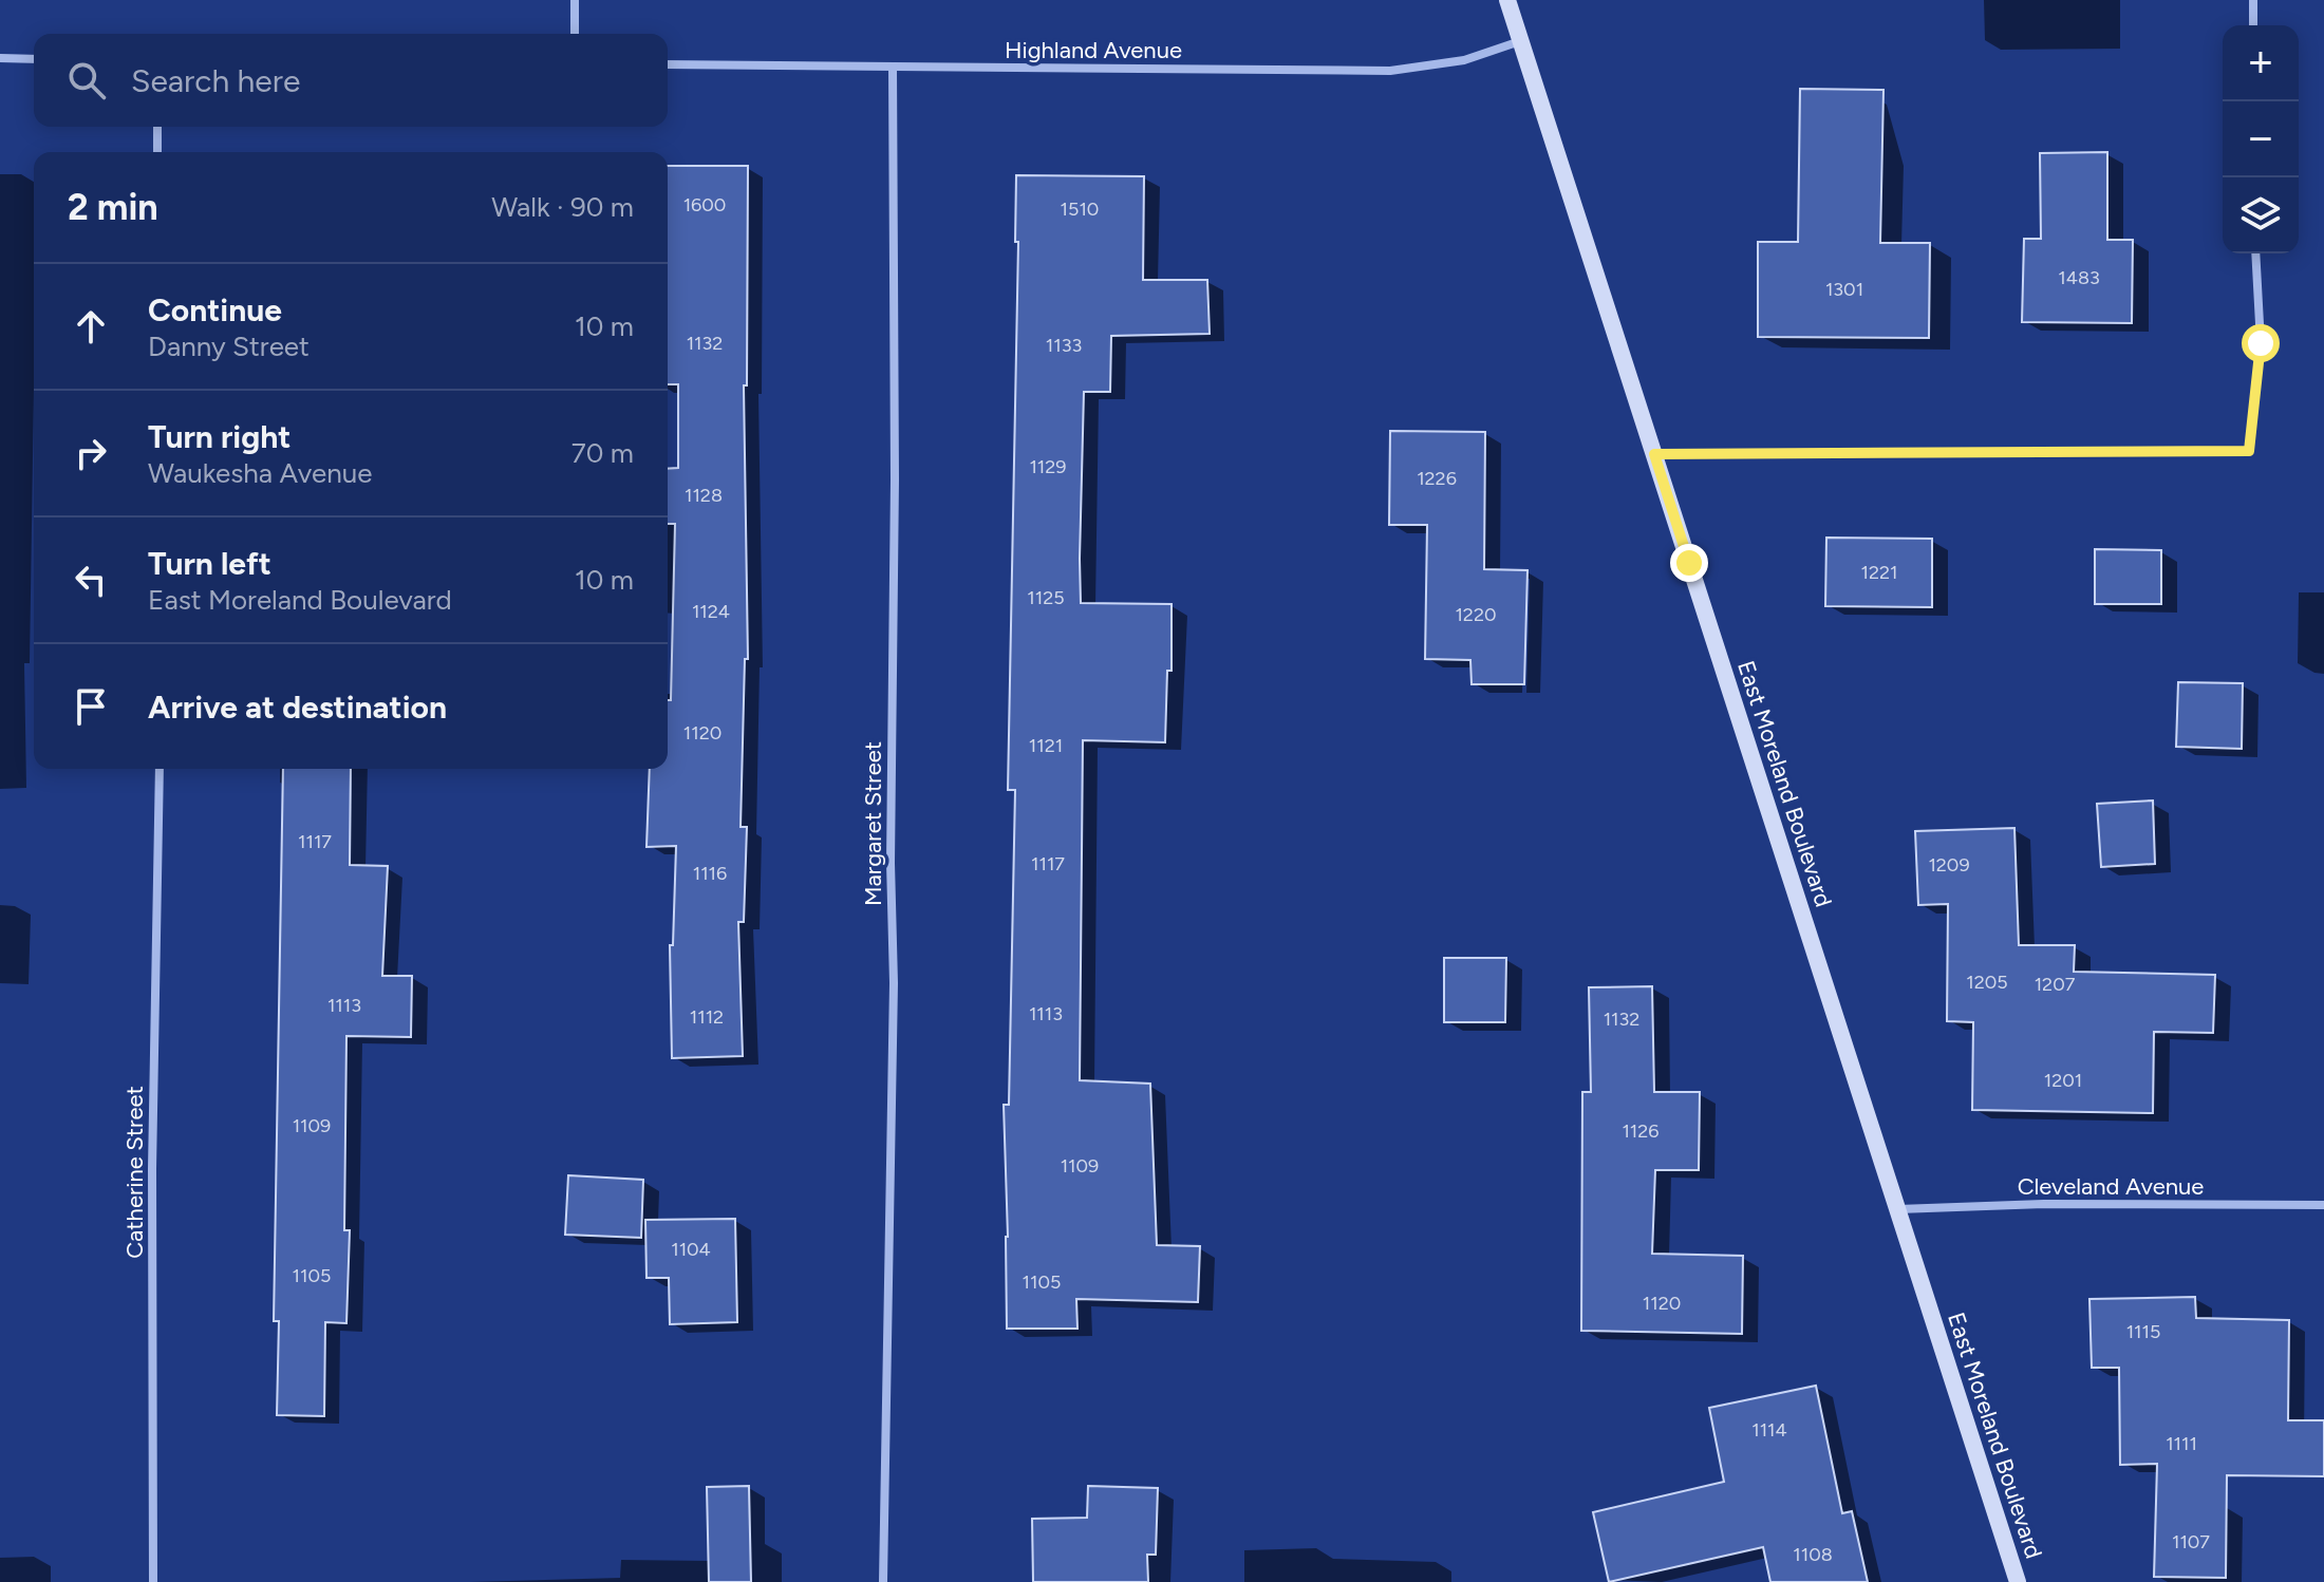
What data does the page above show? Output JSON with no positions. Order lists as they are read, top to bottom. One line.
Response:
{"streets":{"main road":["East Moreland Boulevard"],"street":["Highland Avenue","Margaret Street","Catherine Street","Cleveland Avenue"]},"crossings":[["Highland Avenue","East Moreland Boulevard"],["Highland Avenue","Margaret Street"],["East Moreland Boulevard","Cleveland Avenue"]],"house_numbers":["1600","1510","1483","1301","1132","1133","1129","1226","1128","1221","1125","1124","1220","1120","1121","1117","1117","1209","1116","1205","1207","1113","1113","1112","1132","1201","1109","1126","1109","1104","1105","1105","1120","1115","1114","1111","1107","1108"],"page":{"map_buttons":["+","−"],"search":"Search here","heading":["2 min","Walk · 90 m"],"list":[["Continue","Danny Street","10 m"],["Turn right","Waukesha Avenue","70 m"],["Turn left","East Moreland Boulevard","10 m"],"Arrive at destination"]}}
